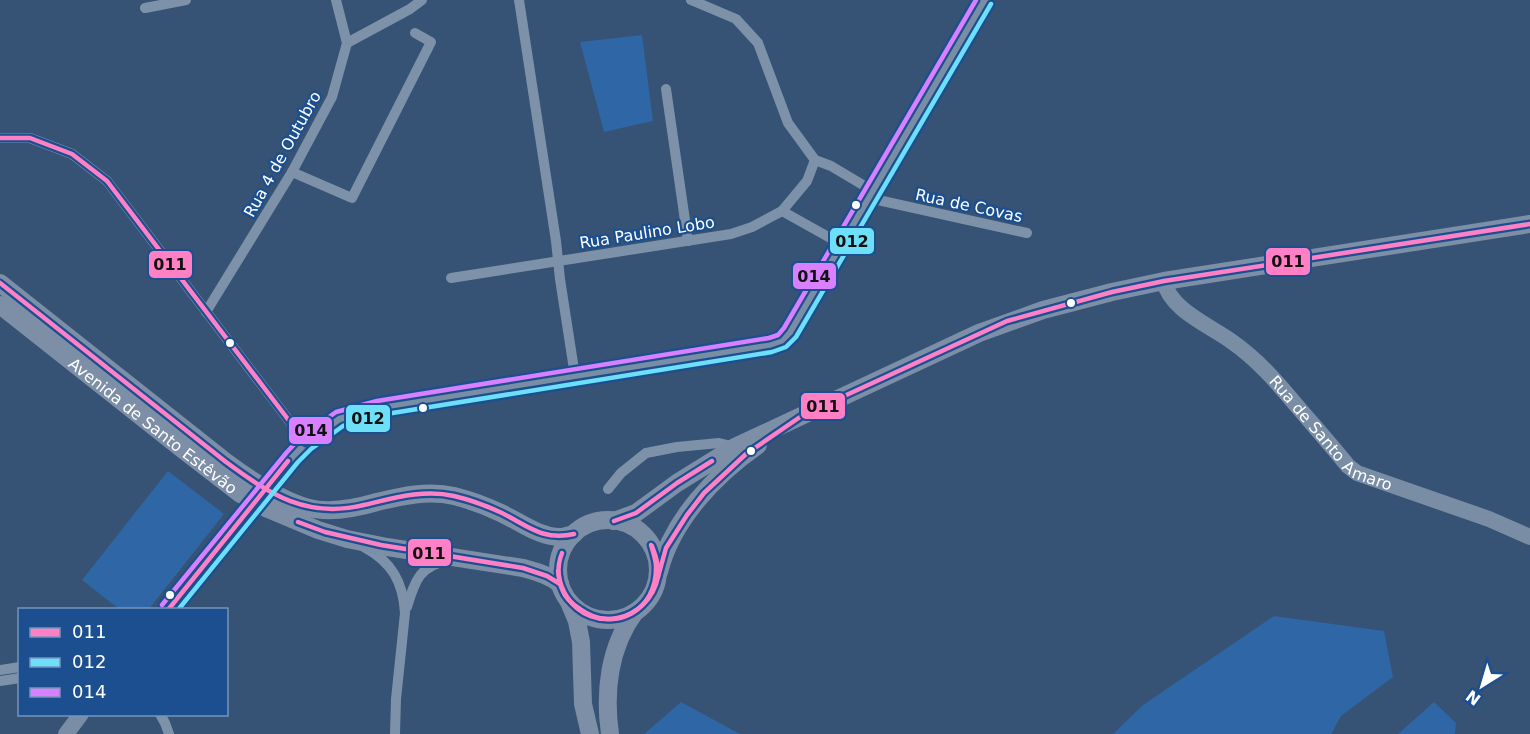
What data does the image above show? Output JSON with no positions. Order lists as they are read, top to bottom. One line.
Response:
{"streets":{"main road":["Avenida de Santo Estêvão","Rua de Santo Amaro"],"street":["Rua 4 de Outubro","Rua de Covas","Rua Paulino Lobo"]},"crossings":[["Rua de Covas","Rua Paulino Lobo"]],"lines":["transit line 014","transit line 012","transit line 011"],"legend":["011","012","014"],"north":"bottom left"}
